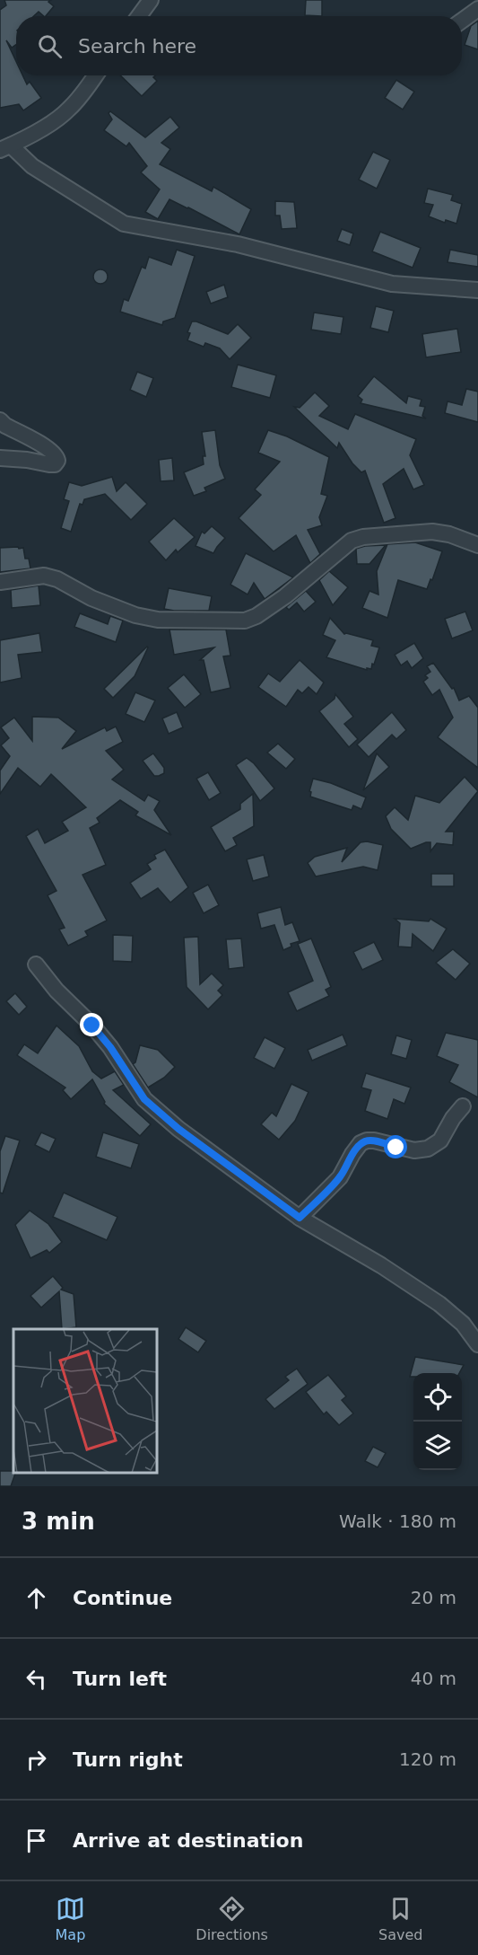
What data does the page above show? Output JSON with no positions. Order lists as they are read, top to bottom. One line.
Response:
{"page":{"search":"Search here","heading":["3 min","Walk · 180 m"],"list":[["Continue","20 m"],["Turn left","40 m"],["Turn right","120 m"],"Arrive at destination"],"nav":["Map","Directions","Saved"]}}
